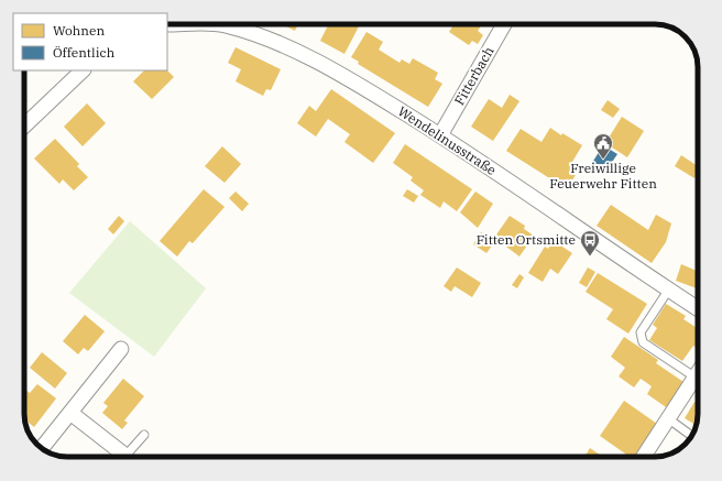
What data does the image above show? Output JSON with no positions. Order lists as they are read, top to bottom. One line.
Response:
{"streets":{"street":["Fitterbach","Wendelinusstraße"]},"crossings":[["Fitterbach","Wendelinusstraße"]],"places":{"public building":["Freiwillige Feuerwehr Fitten"],"bus stop":["Fitten Ortsmitte"]},"legend":["Wohnen","Öffentlich"]}
